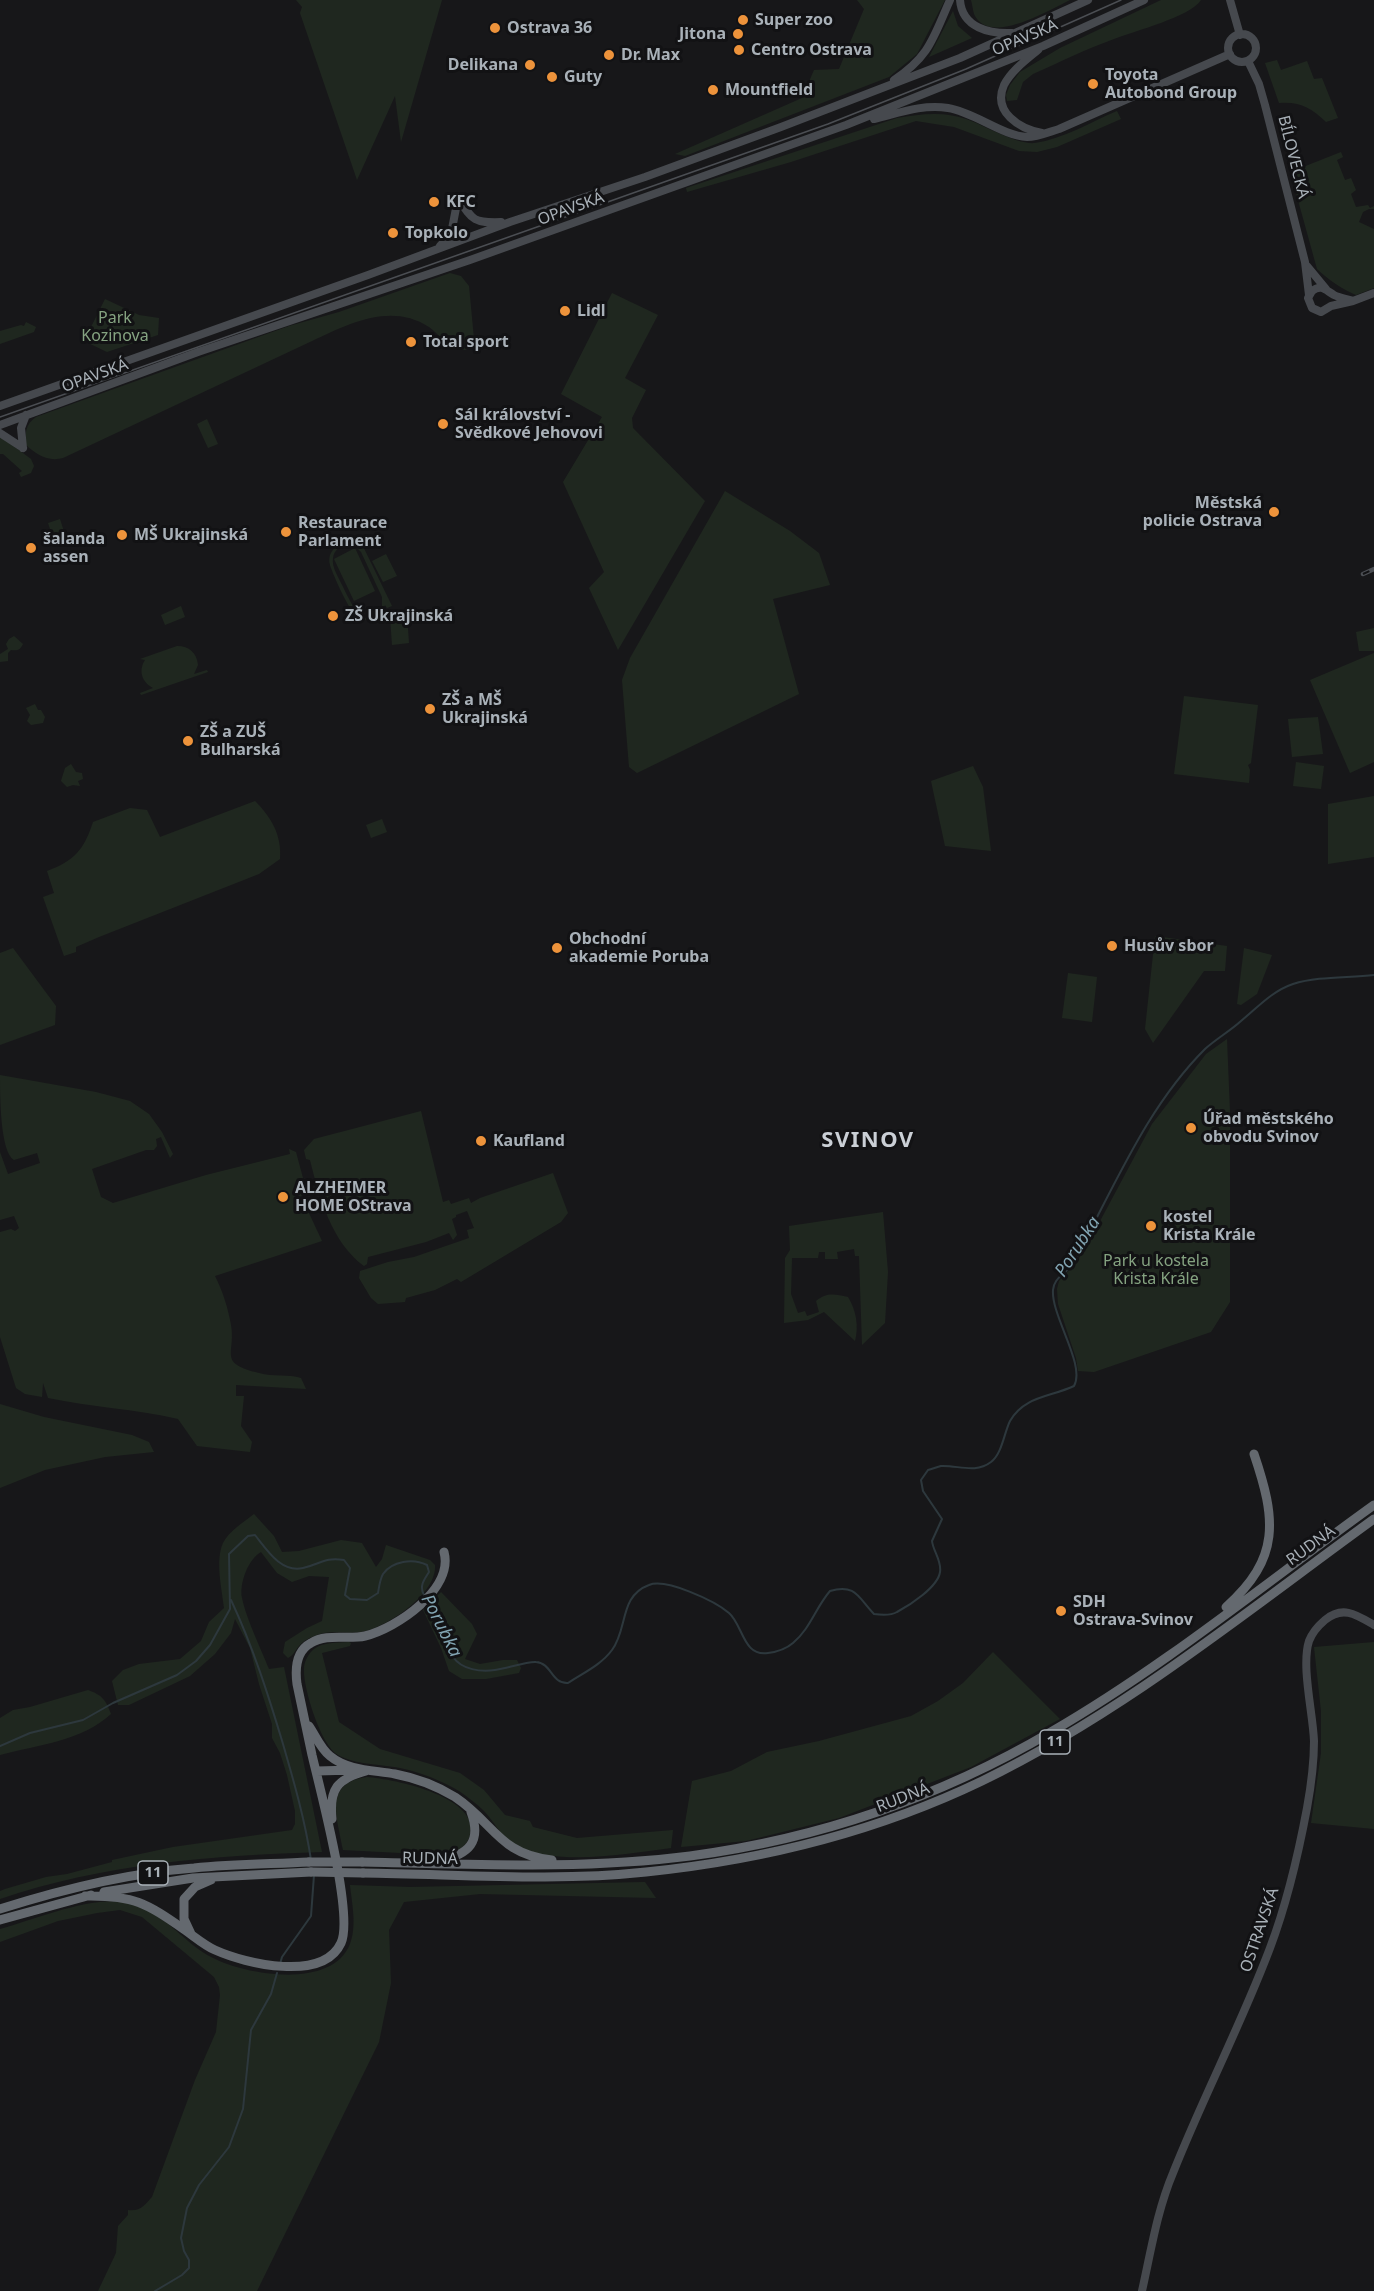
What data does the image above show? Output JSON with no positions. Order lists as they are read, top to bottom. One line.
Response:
{"streets":{"highway":["RUDNÁ","11"],"main road":["OPAVSKÁ","BÍLOVECKÁ","OSTRAVSKÁ"]},"crossings":[["RUDNÁ","11"]],"districts":["SVINOV"],"water":["Porubka"],"parks":["Park Kozinova","Park u kostela Krista Krále"],"places":["Super zoo","Ostrava 36","Jitona","Centro Ostrava","Dr. Max","Delikana","Guty","Toyota Autobond Group","Mountfield","KFC","Topkolo","Lidl","Total sport","Sál království - Svědkové Jehovovi","Městská policie Ostrava","Restaurace Parlament","MŠ Ukrajinská","šalanda assen","ZŠ Ukrajinská","ZŠ a MŠ Ukrajinská","ZŠ a ZUŠ Bulharská","Husův sbor","Obchodní akademie Poruba","Úřad městského obvodu Svinov","Kaufland","ALZHEIMER HOME OStrava","kostel Krista Krále","SDH Ostrava-Svinov"]}
